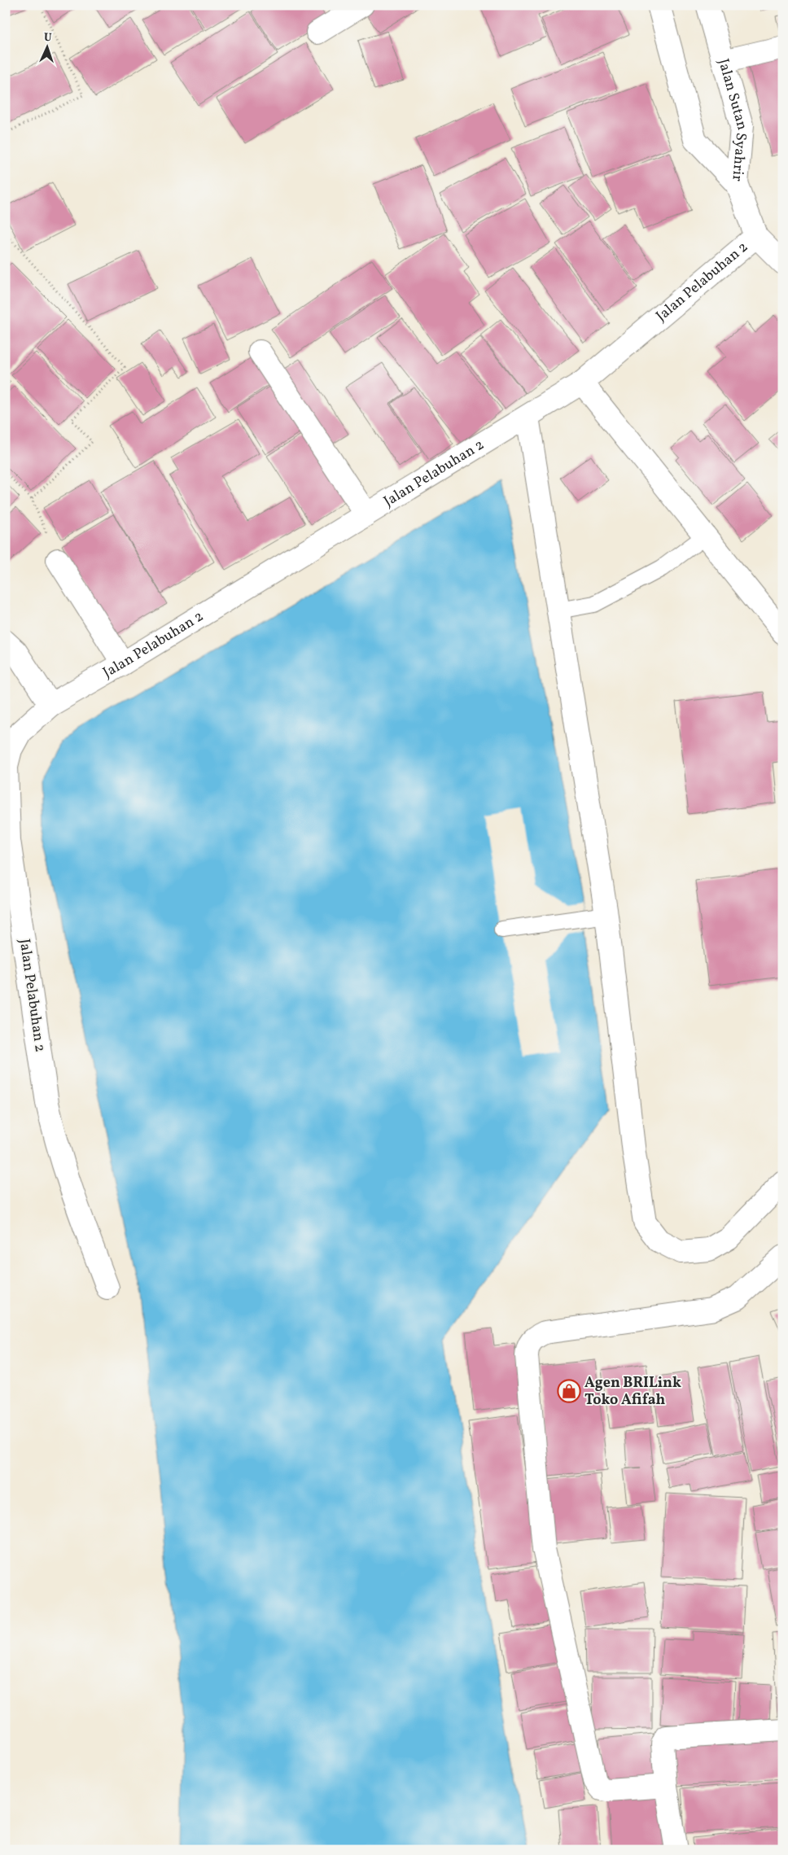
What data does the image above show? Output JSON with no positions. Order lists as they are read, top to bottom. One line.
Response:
{"streets":{"street":["Jalan Sutan Syahrir","Jalan Pelabuhan 2"]},"places":{"shop":["Agen BRILink Toko Afifah"]},"north":"top"}
